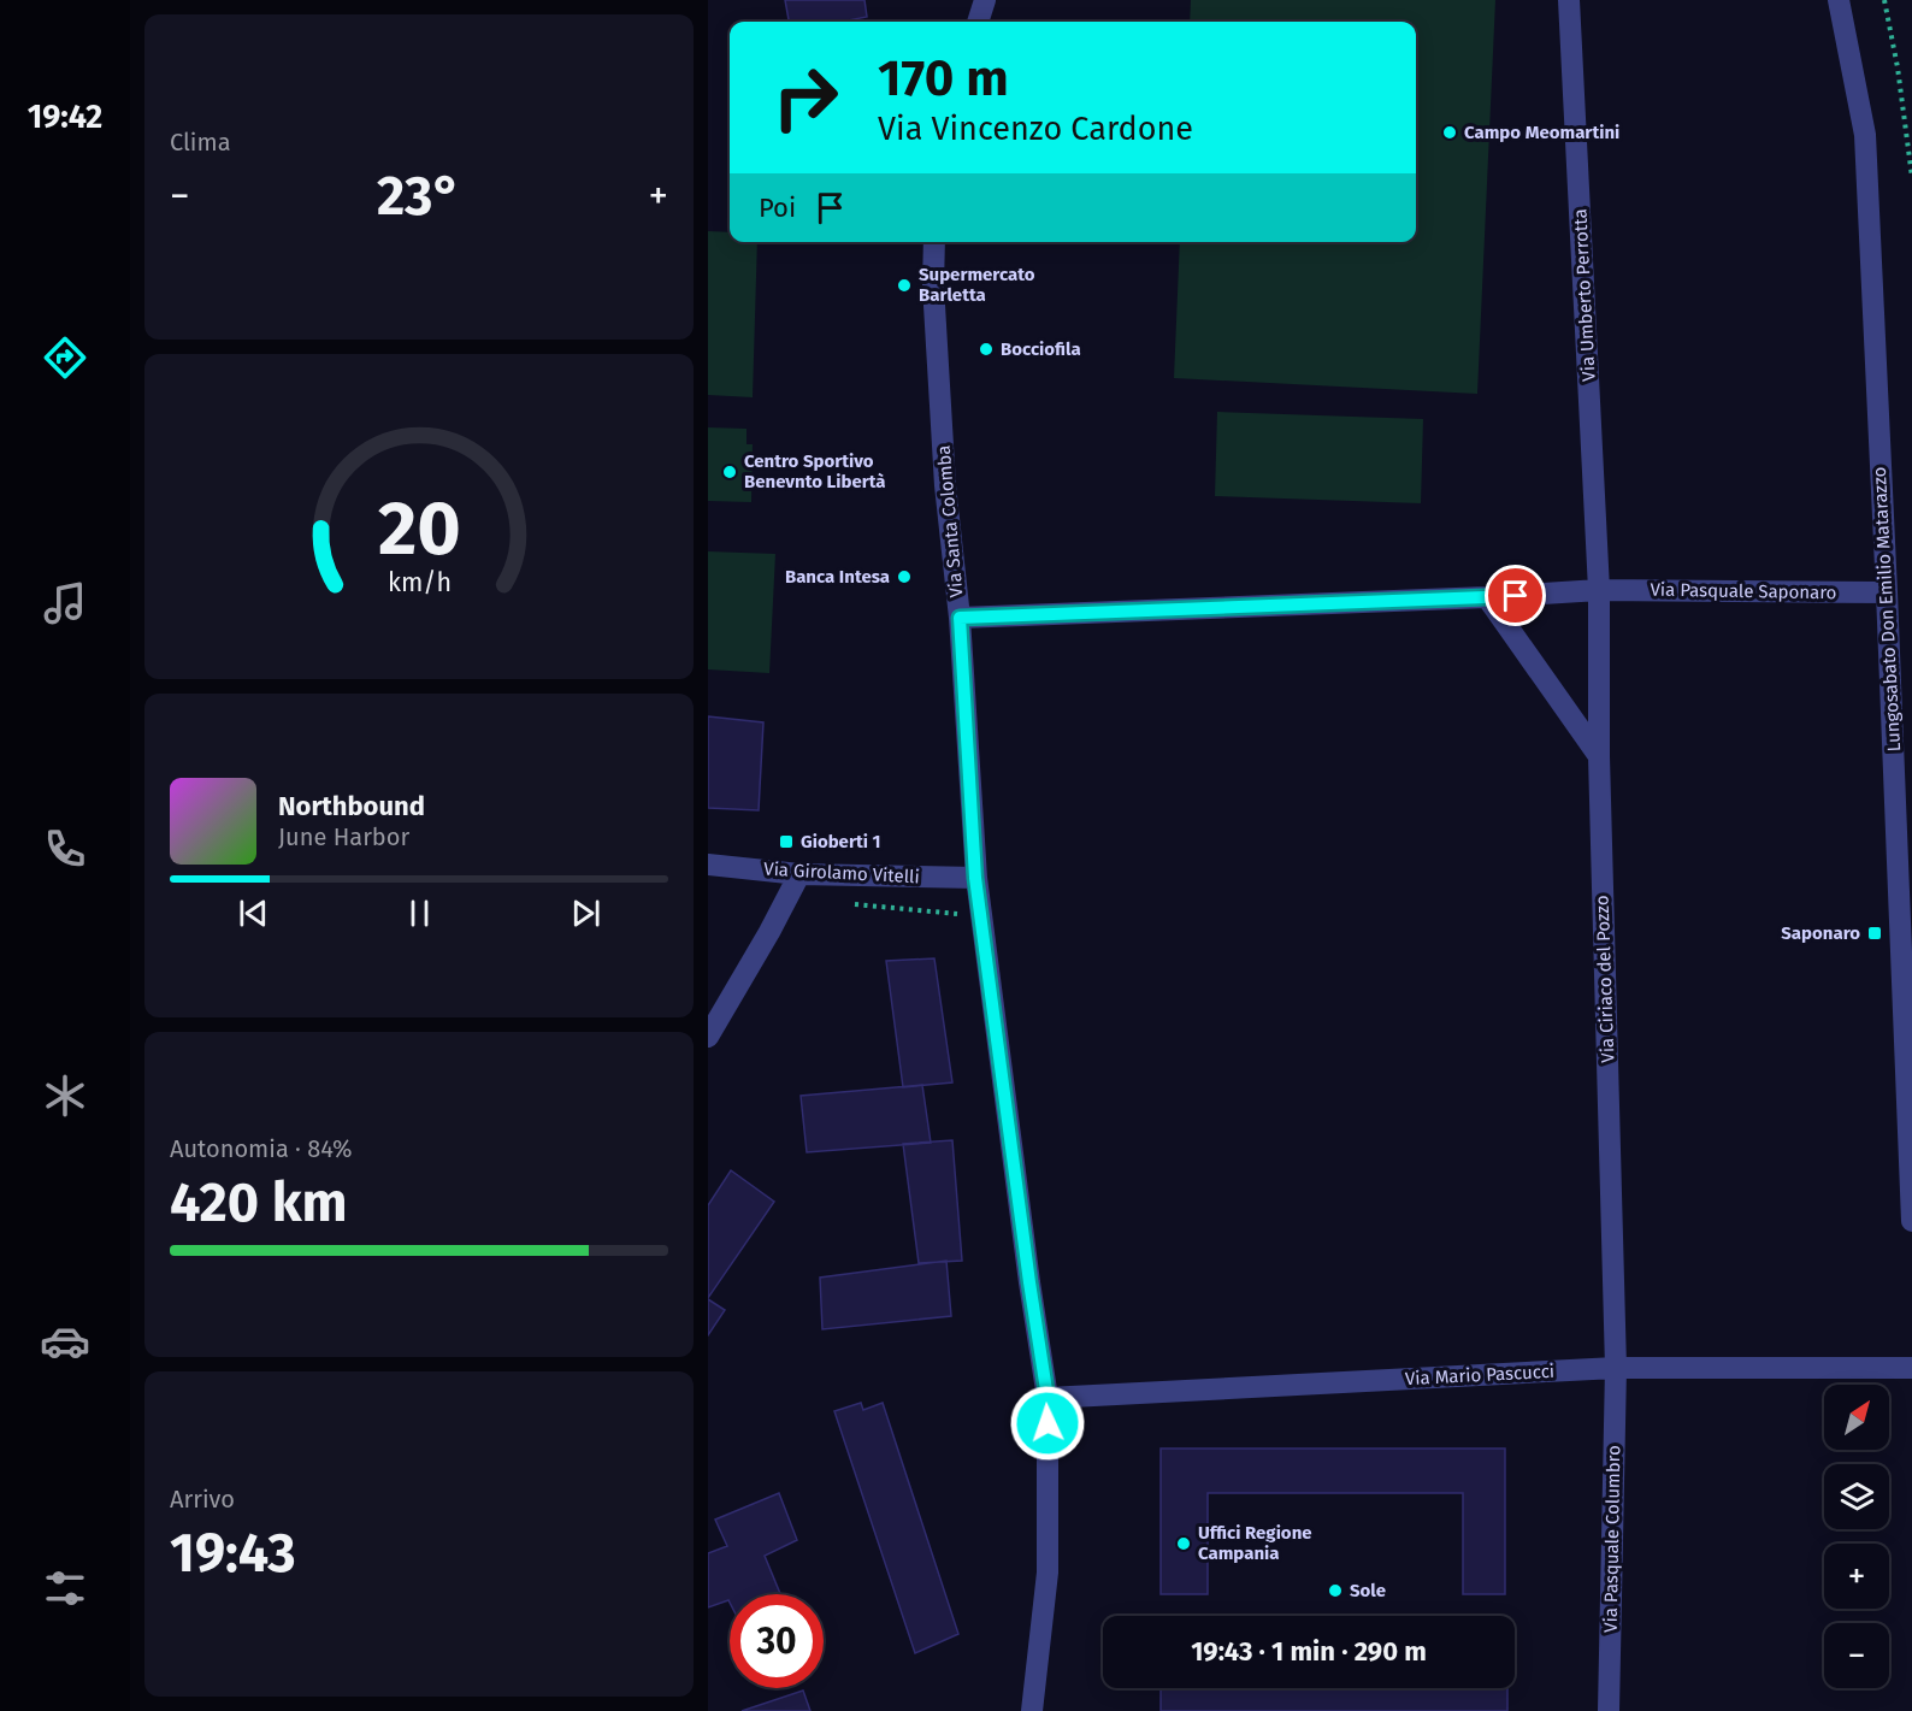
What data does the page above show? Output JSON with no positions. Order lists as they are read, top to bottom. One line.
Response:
{"streets":{"street":["Via Umberto Perrotta","Via Santa Colomba","Via Pasquale Saponaro","Lungosabato Don Emilio Matarazzo","Via Girolamo Vitelli","Via Ciriaco del Pozzo","Via Mario Pascucci","Via Pasquale Columbro"]},"crossings":[["Via Umberto Perrotta","Via Pasquale Saponaro"],["Via Umberto Perrotta","Via Ciriaco del Pozzo"],["Via Santa Colomba","Via Pasquale Saponaro"],["Via Santa Colomba","Via Girolamo Vitelli"],["Via Santa Colomba","Via Mario Pascucci"],["Via Pasquale Saponaro","Lungosabato Don Emilio Matarazzo"],["Via Pasquale Saponaro","Via Ciriaco del Pozzo"],["Via Ciriaco del Pozzo","Via Mario Pascucci"],["Via Ciriaco del Pozzo","Via Pasquale Columbro"],["Via Mario Pascucci","Via Pasquale Columbro"]],"places":{"other":["Campo Meomartini","Supermercato Barletta","Bocciofila","Centro Sportivo Benevnto Libertà","Banca Intesa","Uffici Regione Campania","Sole"],"transit":["Gioberti 1","Saponaro"]},"north":"top right","page":{"tabs":"19:42","tile":["Clima",["Autonomia · 84%","420 km"],["Arrivo","19:43"]],"turn":["170 m","Via Vincenzo Cardone"],"heat":["−","23°","+"],"then":"Poi","song":["Northbound","June Harbor"],"map_buttons":["+","−"],"limit":"30","trip":"19:43 · 1 min · 290 m","gauge":["20","km/h"]}}
